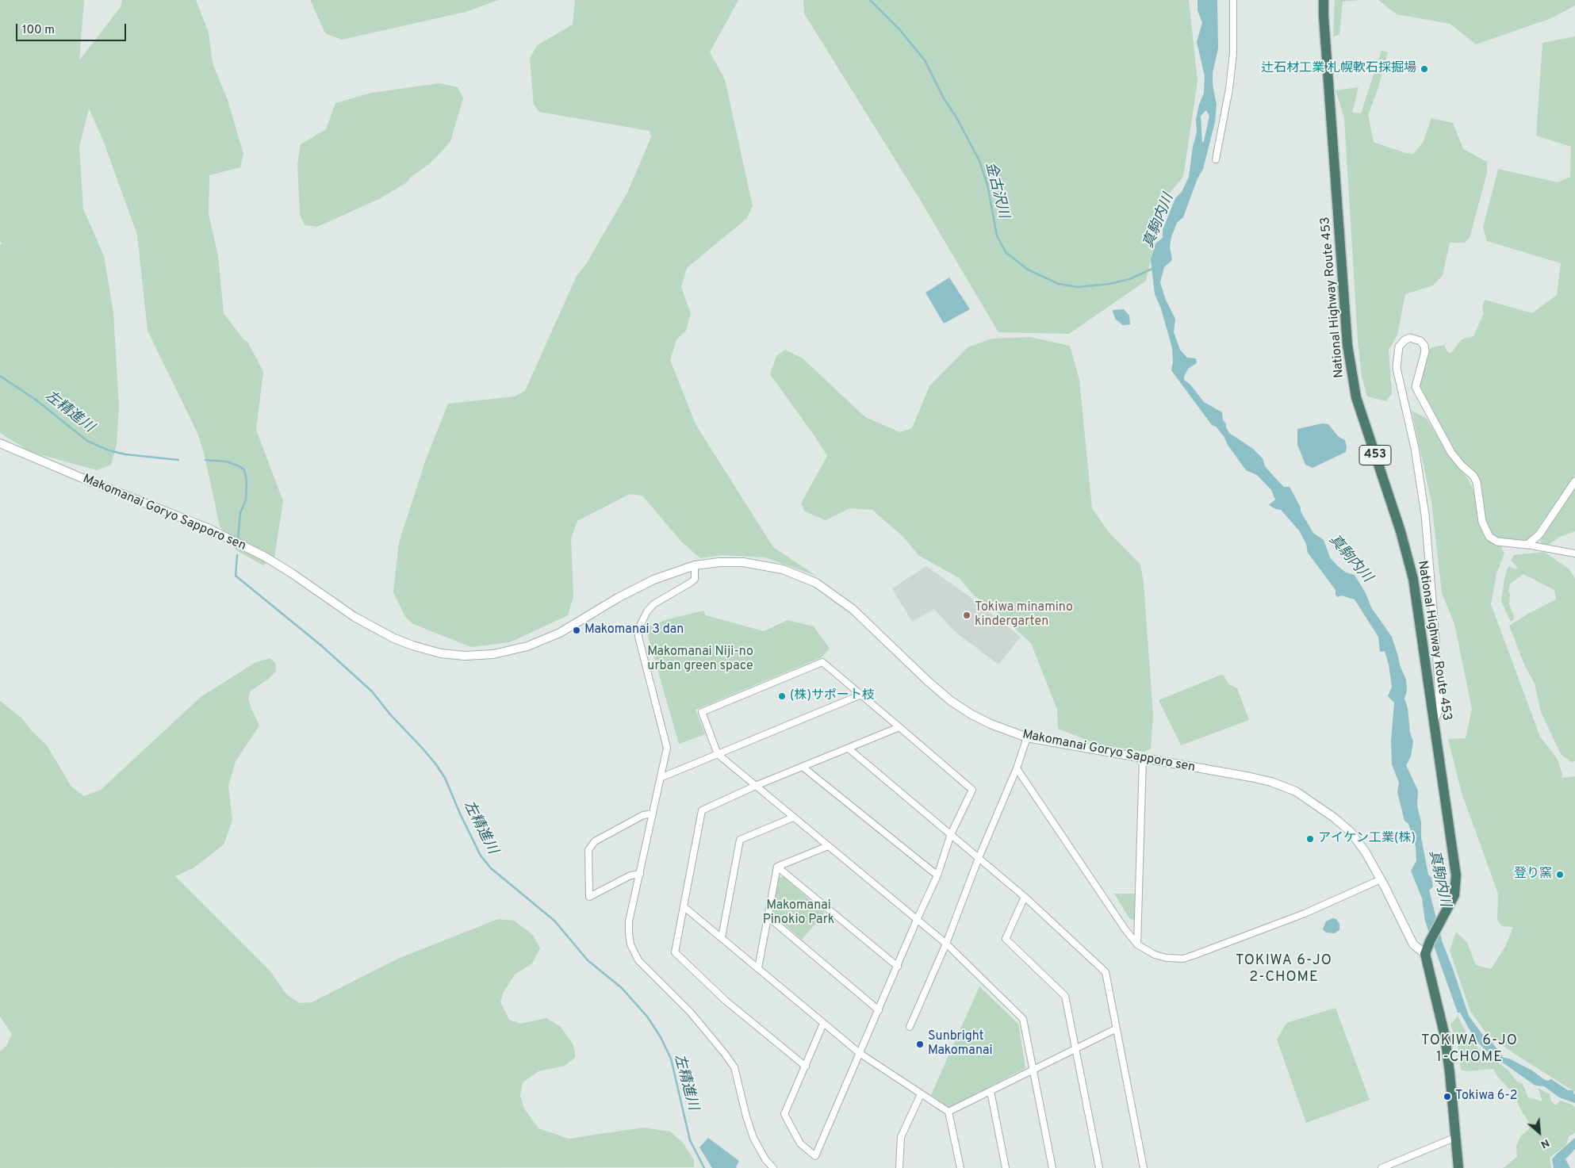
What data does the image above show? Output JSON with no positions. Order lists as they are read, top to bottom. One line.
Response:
{"streets":{"highway":["National Highway Route 453","453"],"main road":["Makomanai Goryo Sapporo sen"]},"crossings":[["National Highway Route 453","Makomanai Goryo Sapporo sen"]],"districts":["TOKIWA 6-JO 2-CHOME","TOKIWA 6-JO 1-CHOME"],"water":["金古沢川","真駒内川","左精進川"],"parks":["Makomanai Niji-no urban green space","Makomanai Pinokio Park"],"places":["辻石材工業 札幌軟石採掘場","Tokiwa minamino kindergarten","Makomanai 3 dan","(株)サポート枝","アイケン工業(株)","登り窯","Sunbright Makomanai","Tokiwa 6-2"],"scale_bar":"100 m","north":"bottom right"}
